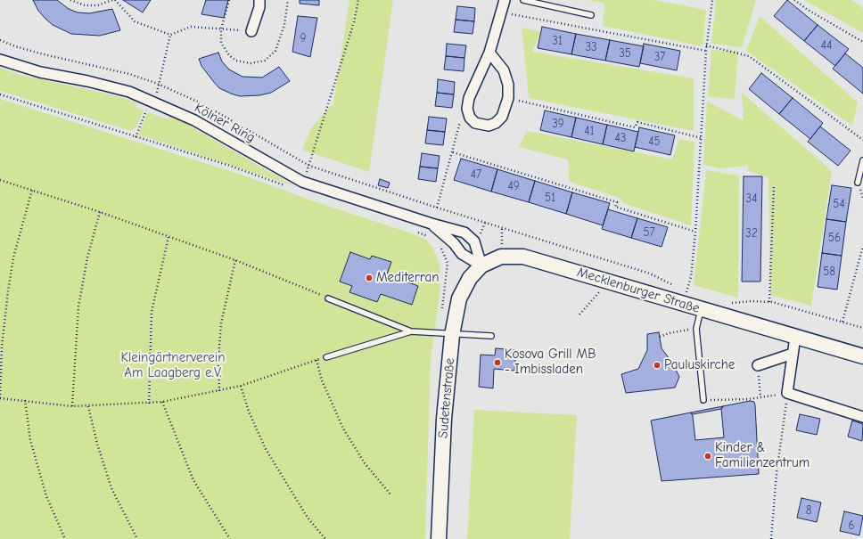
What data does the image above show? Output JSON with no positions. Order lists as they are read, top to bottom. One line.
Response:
{"streets":{"street":["Kölner Ring","Mecklenburger Straße","Sudetenstraße"]},"crossings":[["Kölner Ring","Mecklenburger Straße"],["Kölner Ring","Sudetenstraße"],["Mecklenburger Straße","Sudetenstraße"]],"parks":["Kleingärtnerverein Am Laagberg e.V."],"places":["Mediterran","Kosova Grill MB - Imbissladen","Pauluskirche","Kinder & Familienzentrum"],"house_numbers":["9","31","44","33","35","37","39","41","43","45","47","49","51","34","54","57","32","56","58","8","6"]}
